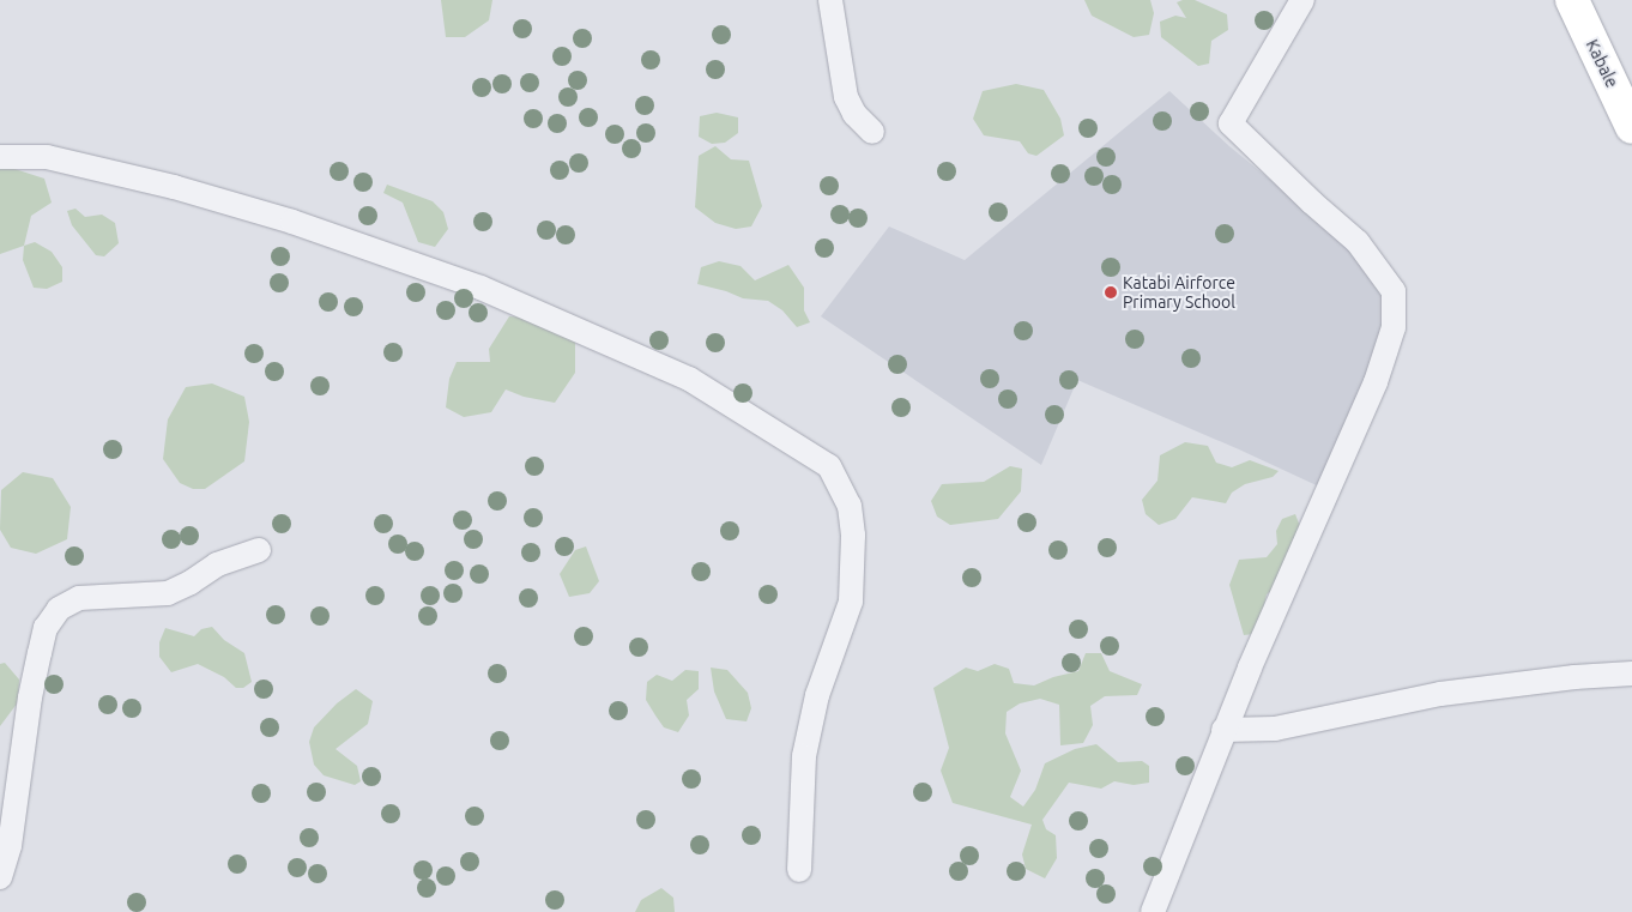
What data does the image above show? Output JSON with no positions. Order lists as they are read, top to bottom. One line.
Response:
{"streets":{"street":["Kabale"]},"places":["Katabi Airforce Primary School"]}
